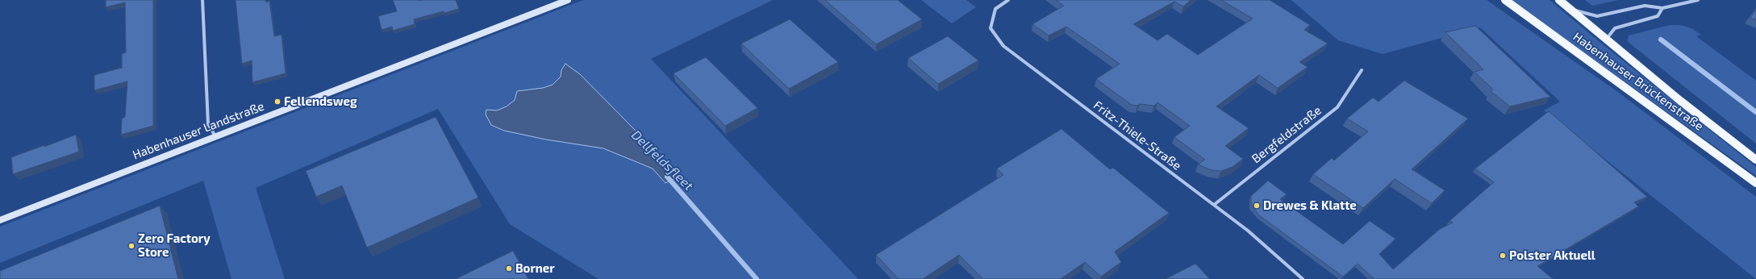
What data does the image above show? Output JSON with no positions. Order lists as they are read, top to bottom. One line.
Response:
{"streets":{"main road":["Habenhauser Brückenstraße"],"street":["Habenhauser Landstraße","Bergfeldstraße","Fritz-Thiele-Straße"]},"crossings":[["Bergfeldstraße","Fritz-Thiele-Straße"]],"water":["Dellfeldsfleet"],"places":["Fellendsweg","Drewes & Klatte","Zero Factory Store","Polster Aktuell","Borner"]}
